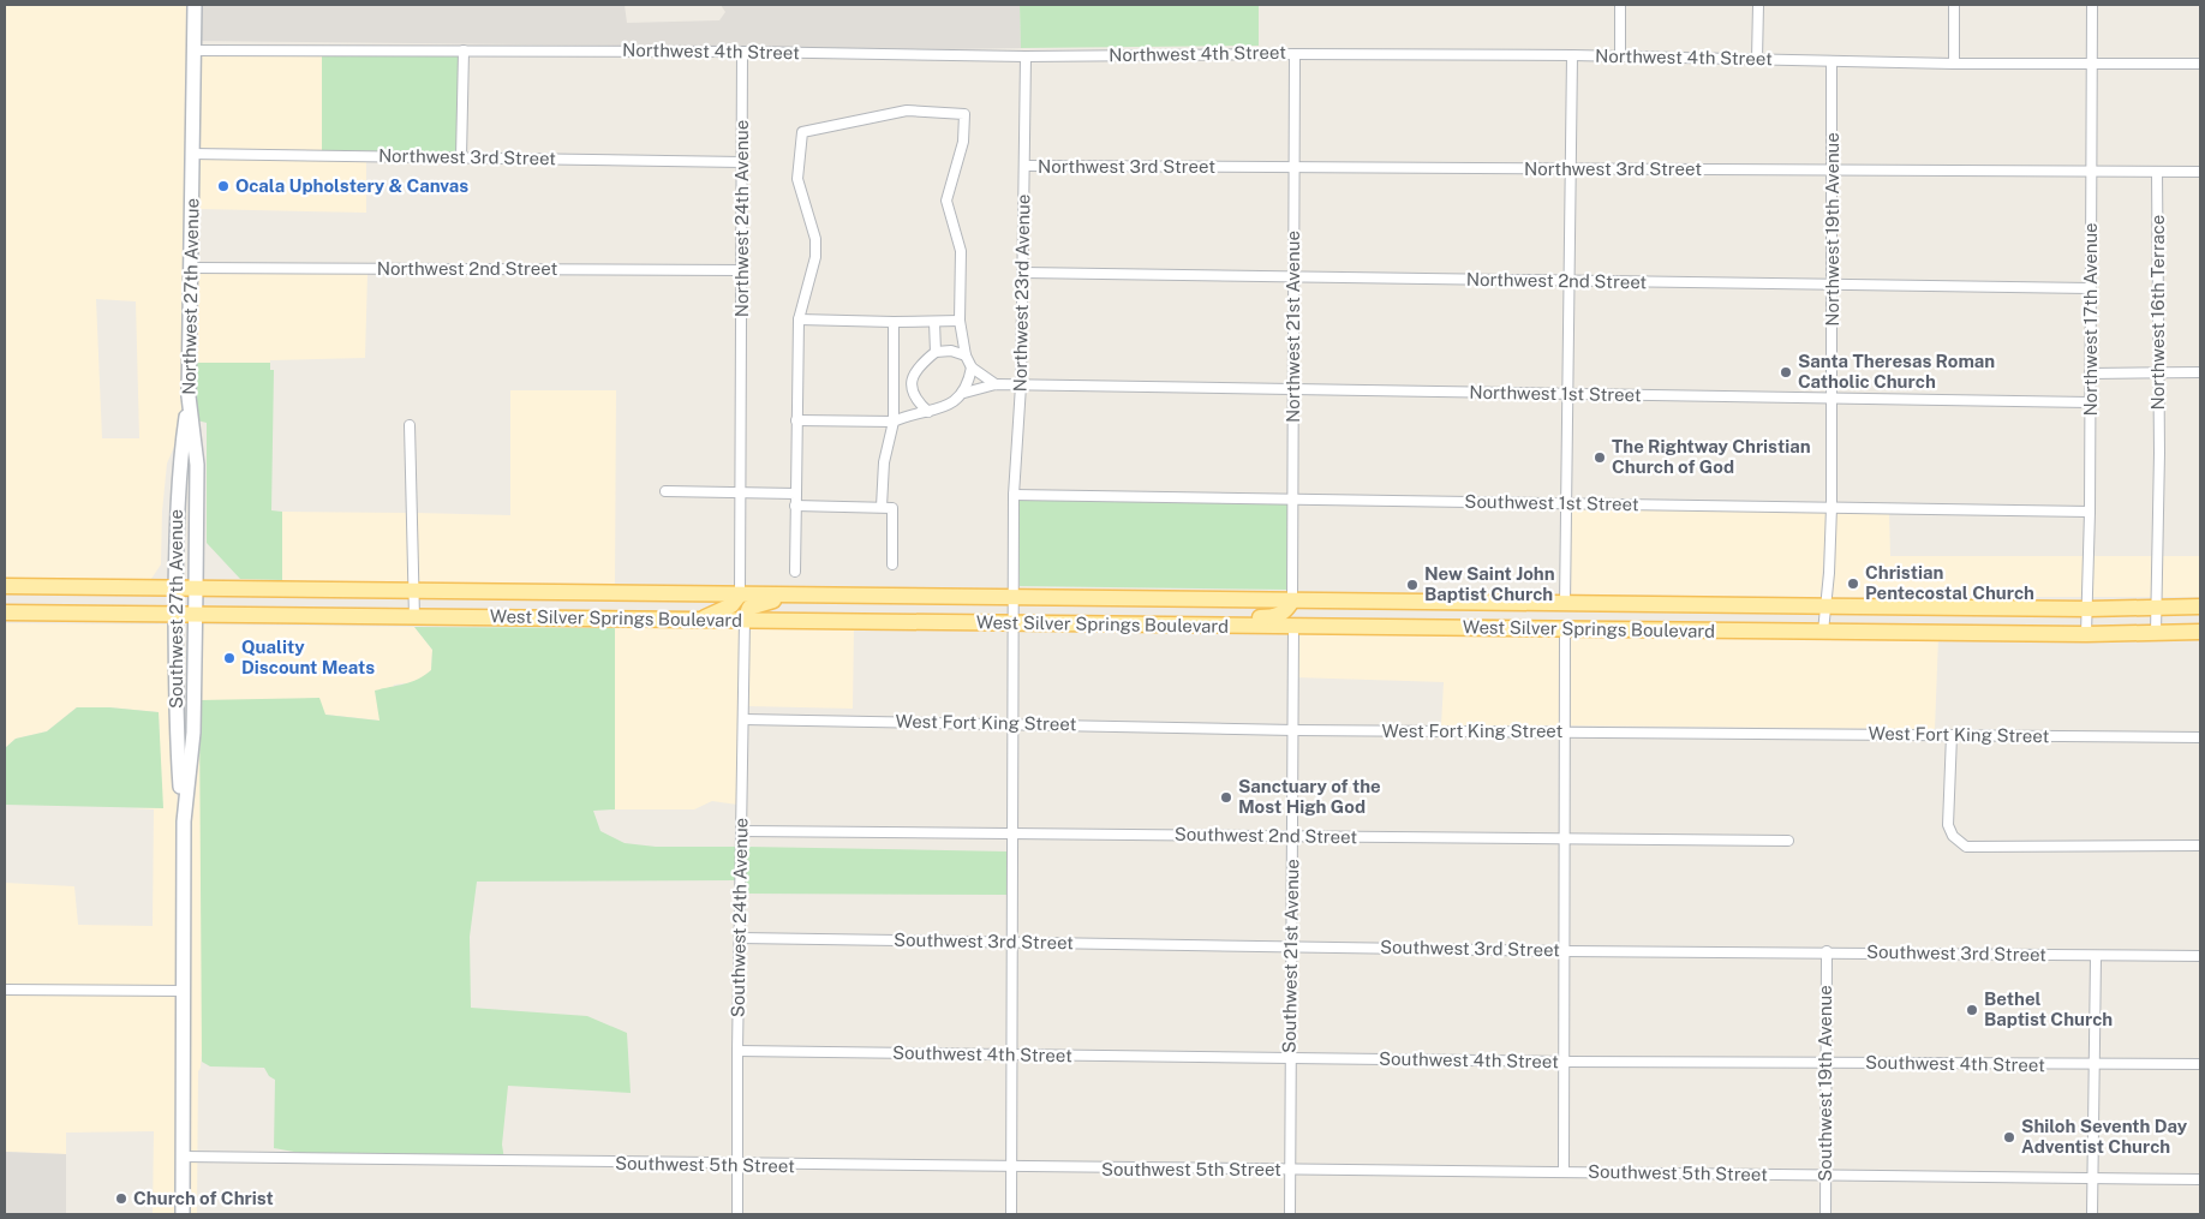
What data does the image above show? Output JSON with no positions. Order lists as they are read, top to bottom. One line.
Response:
{"streets":{"main road":["Northwest 27th Avenue","Southwest 27th Avenue","West Silver Springs Boulevard"],"street":["Northwest 4th Street","Northwest 3rd Street","Northwest 24th Avenue","Northwest 19th Avenue","Northwest 2nd Street","Northwest 23rd Avenue","Northwest 16th Terrace","Northwest 17th Avenue","Northwest 21st Avenue","Northwest 1st Street","Southwest 1st Street","West Fort King Street","Southwest 2nd Street","Southwest 24th Avenue","Southwest 3rd Street","Southwest 21st Avenue","Southwest 4th Street","Southwest 19th Avenue","Southwest 5th Street"]},"crossings":[["Northwest 4th Street","Northwest 24th Avenue"],["Northwest 4th Street","Northwest 19th Avenue"],["Northwest 4th Street","Northwest 23rd Avenue"],["Northwest 4th Street","Northwest 27th Avenue"],["Northwest 4th Street","Northwest 17th Avenue"],["Northwest 4th Street","Northwest 21st Avenue"],["Northwest 3rd Street","Northwest 24th Avenue"],["Northwest 3rd Street","Northwest 19th Avenue"],["Northwest 3rd Street","Northwest 23rd Avenue"],["Northwest 3rd Street","Northwest 27th Avenue"],["Northwest 3rd Street","Northwest 16th Terrace"],["Northwest 3rd Street","Northwest 17th Avenue"],["Northwest 3rd Street","Northwest 21st Avenue"],["Northwest 24th Avenue","Northwest 2nd Street"],["Northwest 19th Avenue","Northwest 2nd Street"],["Northwest 19th Avenue","Northwest 1st Street"],["Northwest 2nd Street","Northwest 23rd Avenue"],["Northwest 2nd Street","Northwest 27th Avenue"],["Northwest 2nd Street","Northwest 17th Avenue"],["Northwest 2nd Street","Northwest 21st Avenue"],["Northwest 23rd Avenue","Northwest 1st Street"],["Northwest 23rd Avenue","Southwest 1st Street"],["Northwest 23rd Avenue","West Silver Springs Boulevard"],["Northwest 23rd Avenue","West Fort King Street"],["Northwest 23rd Avenue","Southwest 2nd Street"],["Northwest 23rd Avenue","Southwest 3rd Street"],["Northwest 23rd Avenue","Southwest 4th Street"],["Northwest 23rd Avenue","Southwest 5th Street"],["Northwest 27th Avenue","Southwest 27th Avenue"],["Northwest 27th Avenue","West Silver Springs Boulevard"],["Northwest 16th Terrace","West Silver Springs Boulevard"],["Northwest 17th Avenue","Northwest 1st Street"],["Northwest 17th Avenue","Southwest 1st Street"],["Northwest 17th Avenue","West Silver Springs Boulevard"],["Northwest 21st Avenue","Northwest 1st Street"],["Northwest 21st Avenue","Southwest 1st Street"],["Northwest 21st Avenue","West Silver Springs Boulevard"],["Southwest 27th Avenue","West Silver Springs Boulevard"],["Southwest 27th Avenue","Southwest 5th Street"],["West Silver Springs Boulevard","Southwest 24th Avenue"],["West Silver Springs Boulevard","Southwest 21st Avenue"],["West Fort King Street","Southwest 24th Avenue"],["West Fort King Street","Southwest 21st Avenue"],["Southwest 2nd Street","Southwest 24th Avenue"],["Southwest 2nd Street","Southwest 21st Avenue"],["Southwest 24th Avenue","Southwest 3rd Street"],["Southwest 24th Avenue","Southwest 4th Street"],["Southwest 24th Avenue","Southwest 5th Street"],["Southwest 3rd Street","Southwest 21st Avenue"],["Southwest 3rd Street","Southwest 19th Avenue"],["Southwest 21st Avenue","Southwest 4th Street"],["Southwest 21st Avenue","Southwest 5th Street"],["Southwest 4th Street","Southwest 19th Avenue"],["Southwest 19th Avenue","Southwest 5th Street"]],"places":["Ocala Upholstery & Canvas","Santa Theresas Roman Catholic Church","The Rightway Christian Church of God","Christian Pentecostal Church","New Saint John Baptist Church","Quality Discount Meats","Sanctuary of the Most High God","Bethel Baptist Church","Shiloh Seventh Day Adventist Church","Church of Christ"]}
